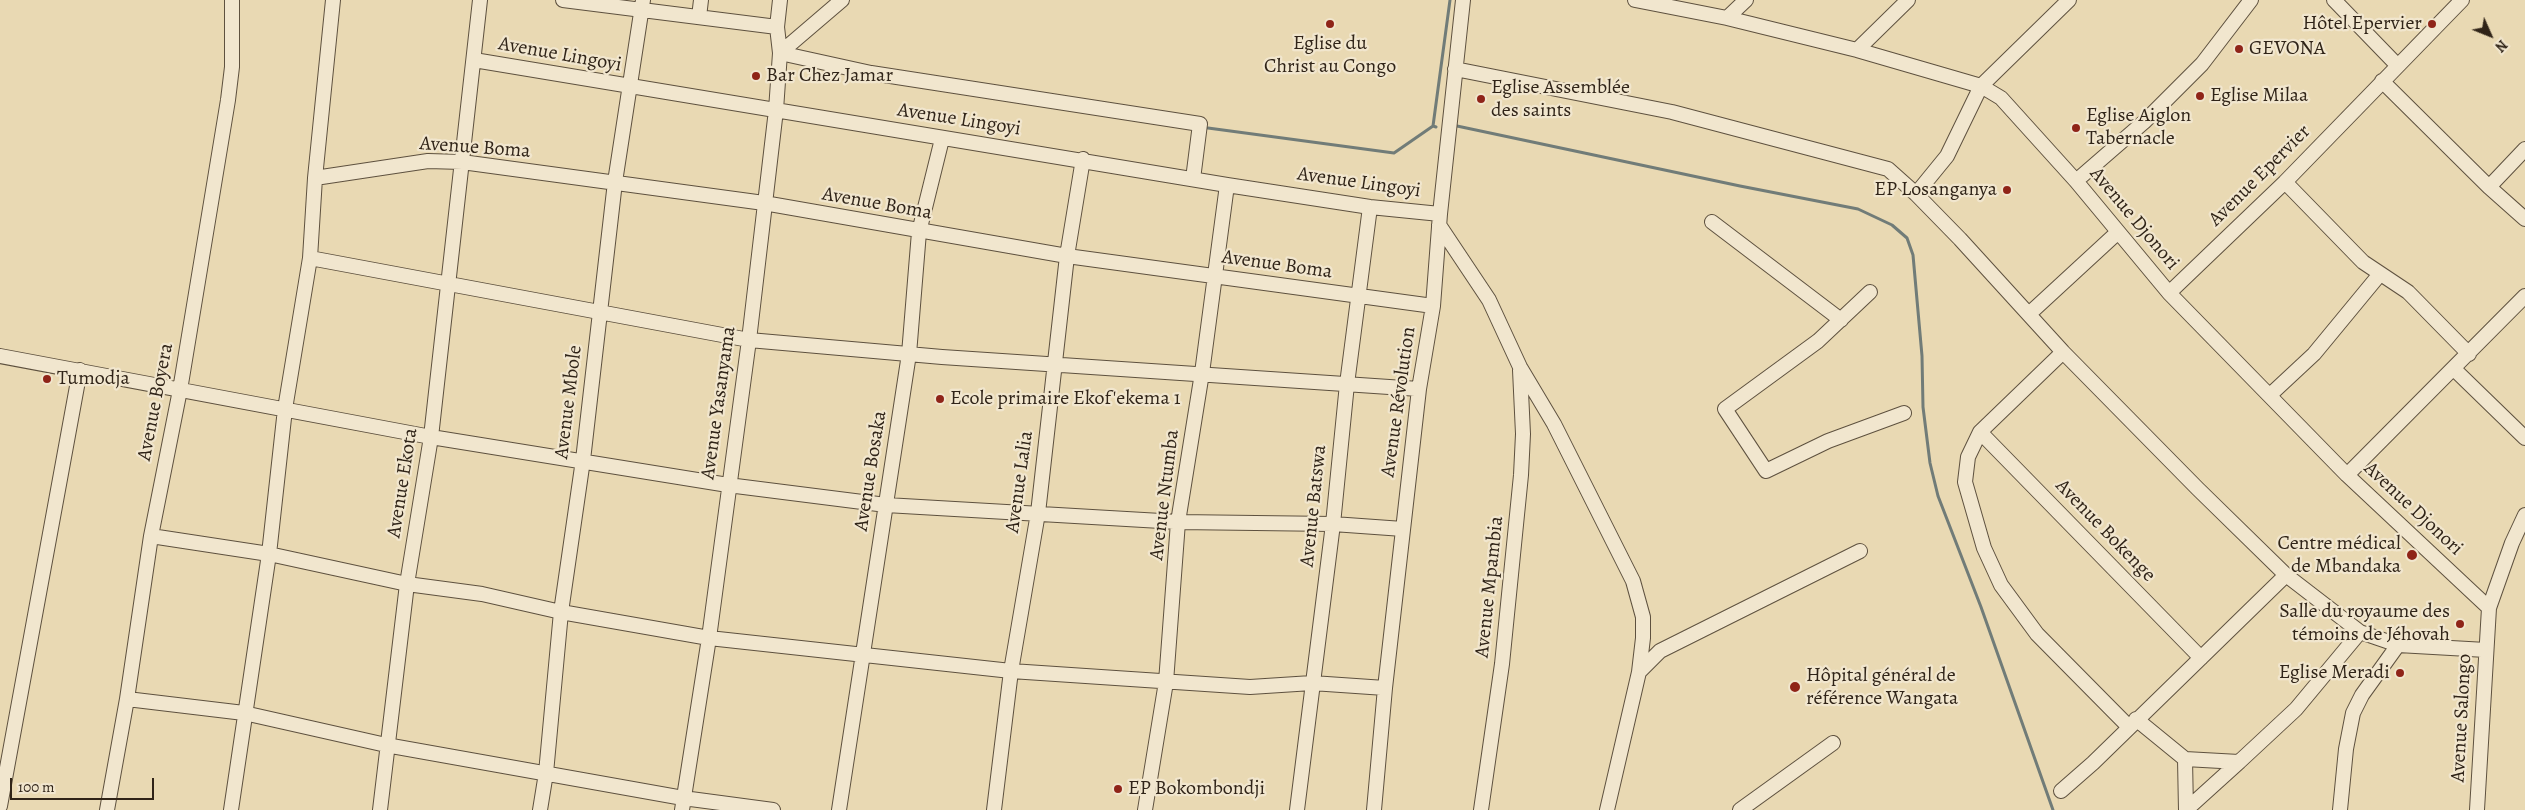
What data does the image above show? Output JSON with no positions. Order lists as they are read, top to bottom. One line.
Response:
{"streets":{"street":["Avenue Lingoyi","Avenue Boma","Avenue Epervier","Avenue Djonori","Avenue Boyera","Avenue Mbole","Avenue Révolution","Avenue Yasanyama","Avenue Bosaka","Avenue Lalia","Avenue Ekota","Avenue Ntumba","Avenue Batswa","Avenue Bokenge","Avenue Mpambia","Avenue Salongo"]},"crossings":[["Avenue Lingoyi","Avenue Mbole"],["Avenue Lingoyi","Avenue Révolution"],["Avenue Lingoyi","Avenue Yasanyama"],["Avenue Lingoyi","Avenue Bosaka"],["Avenue Lingoyi","Avenue Lalia"],["Avenue Lingoyi","Avenue Ekota"],["Avenue Lingoyi","Avenue Ntumba"],["Avenue Lingoyi","Avenue Batswa"],["Avenue Boma","Avenue Mbole"],["Avenue Boma","Avenue Révolution"],["Avenue Boma","Avenue Yasanyama"],["Avenue Boma","Avenue Bosaka"],["Avenue Boma","Avenue Lalia"],["Avenue Boma","Avenue Ekota"],["Avenue Boma","Avenue Ntumba"],["Avenue Boma","Avenue Batswa"],["Avenue Epervier","Avenue Djonori"],["Avenue Djonori","Avenue Salongo"]],"places":["Eglise du Christ au Congo","Hôtel Epervier","GEVONA","Bar Chez Jamar","Eglise Milaa","Eglise Assemblée des saints","Eglise Aiglon Tabernacle","EP Losanganya","Tumodja","Ecole primaire Ekof'ekema 1","Centre médical de Mbandaka","Salle du royaume des témoins de Jéhovah","Eglise Meradi","Hôpital général de référence Wangata","EP Bokombondji"],"scale_bar":"100 m","north":"bottom right"}
